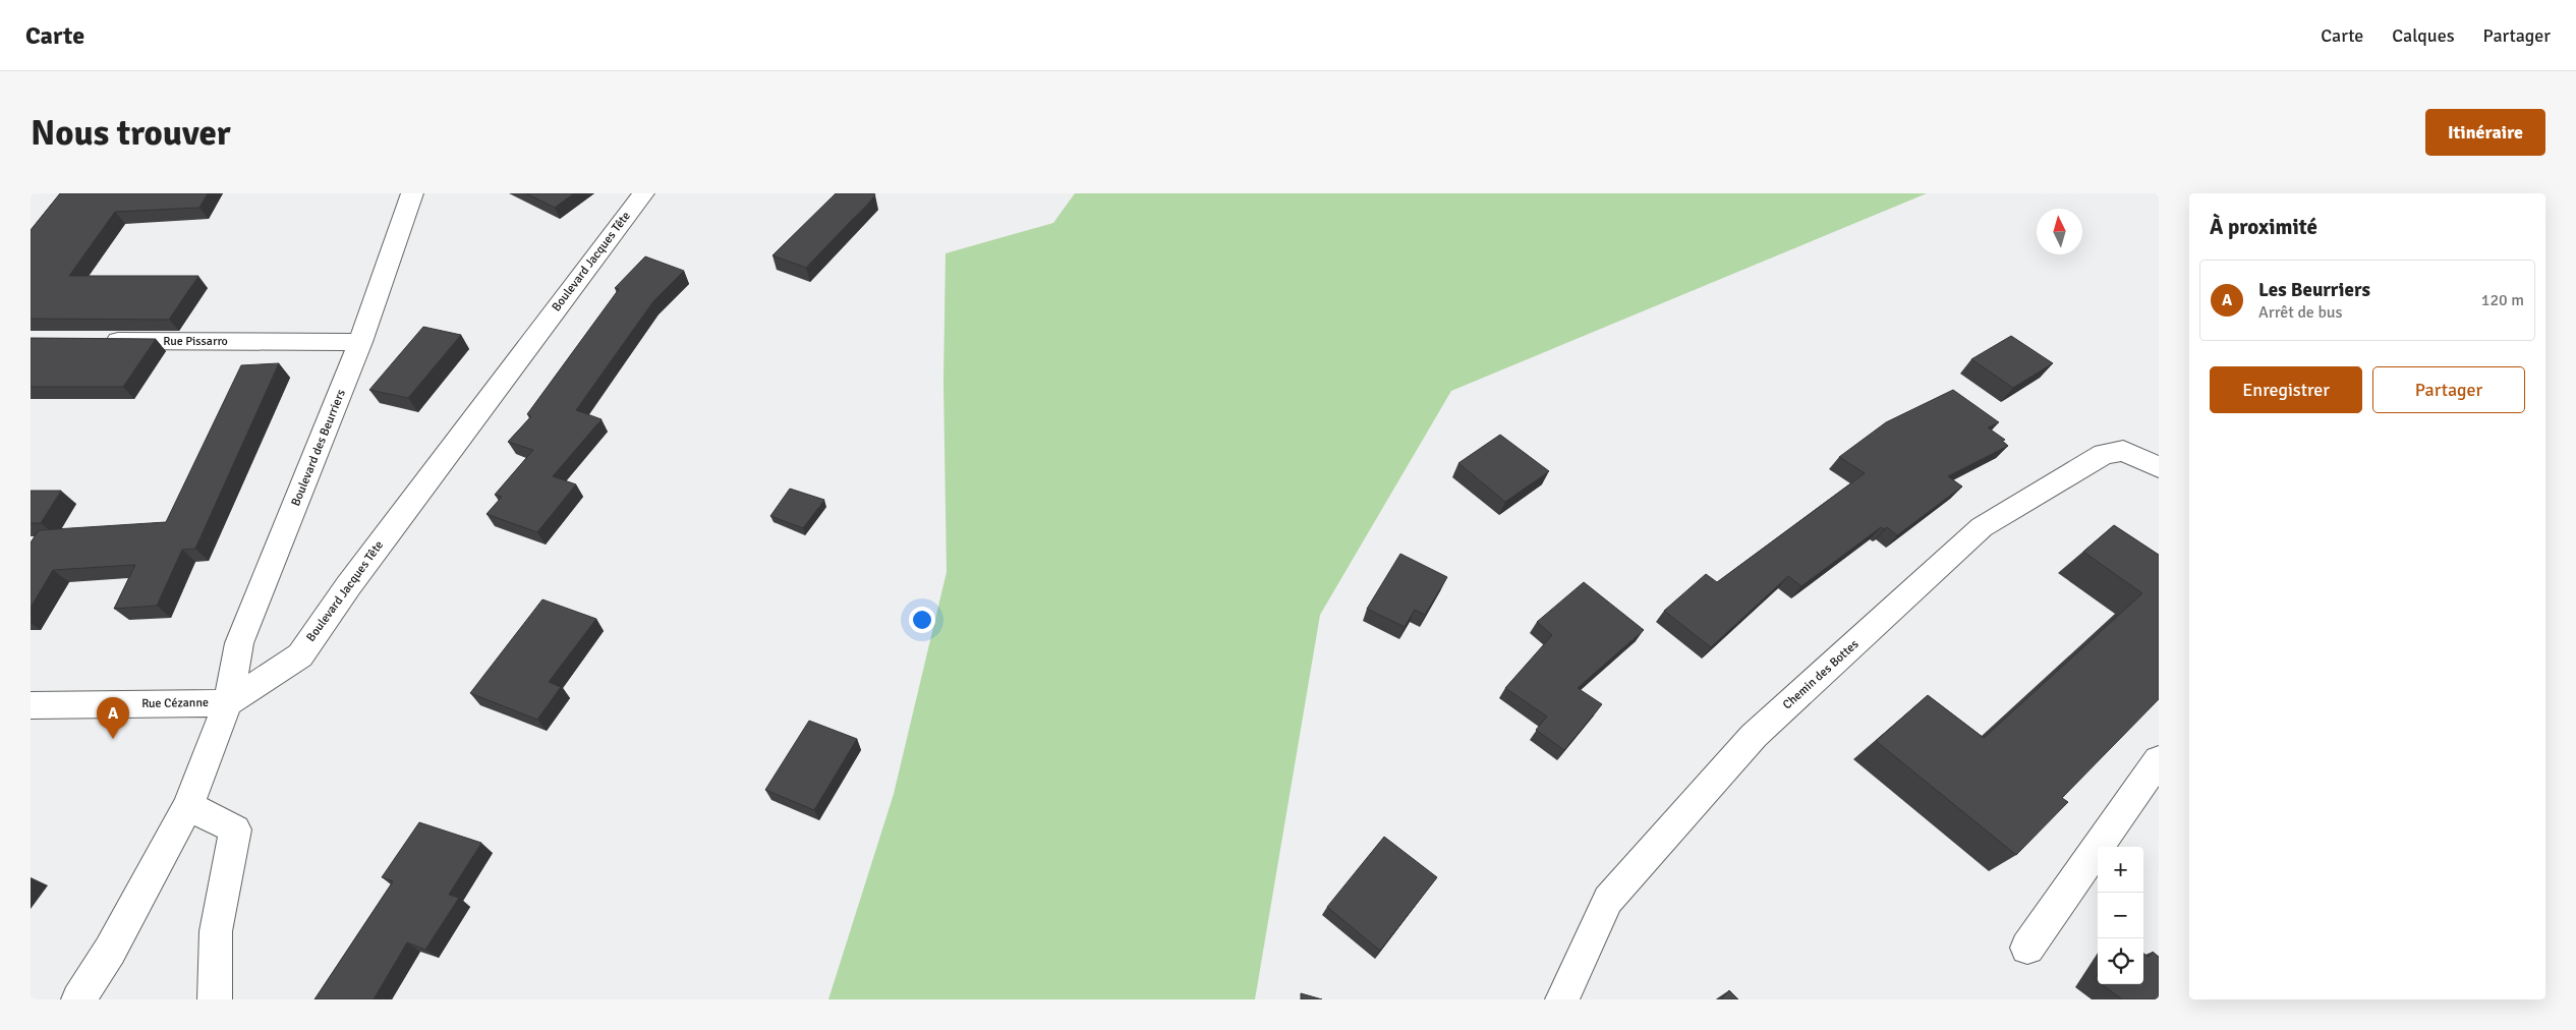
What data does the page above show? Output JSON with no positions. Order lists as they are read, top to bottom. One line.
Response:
{"streets":{"street":["Boulevard Jacques Tête","Rue Pissarro","Boulevard des Beurriers","Chemin des Bottes","Rue Cézanne"]},"crossings":[["Boulevard Jacques Tête","Boulevard des Beurriers"],["Boulevard Jacques Tête","Rue Cézanne"],["Rue Pissarro","Boulevard des Beurriers"],["Boulevard des Beurriers","Rue Cézanne"]],"north":"top","page":{"header":"Carte","nav":["Carte","Calques","Partager"],"buttons":["Itinéraire",["Enregistrer","Partager"]],"title":"Nous trouver","heading":"À proximité","list":[{"mark":"A","name":"Les Beurriers","note":"Arrêt de bus","value":"120 m"}],"pins":"A","map_buttons":["+","−"]}}
